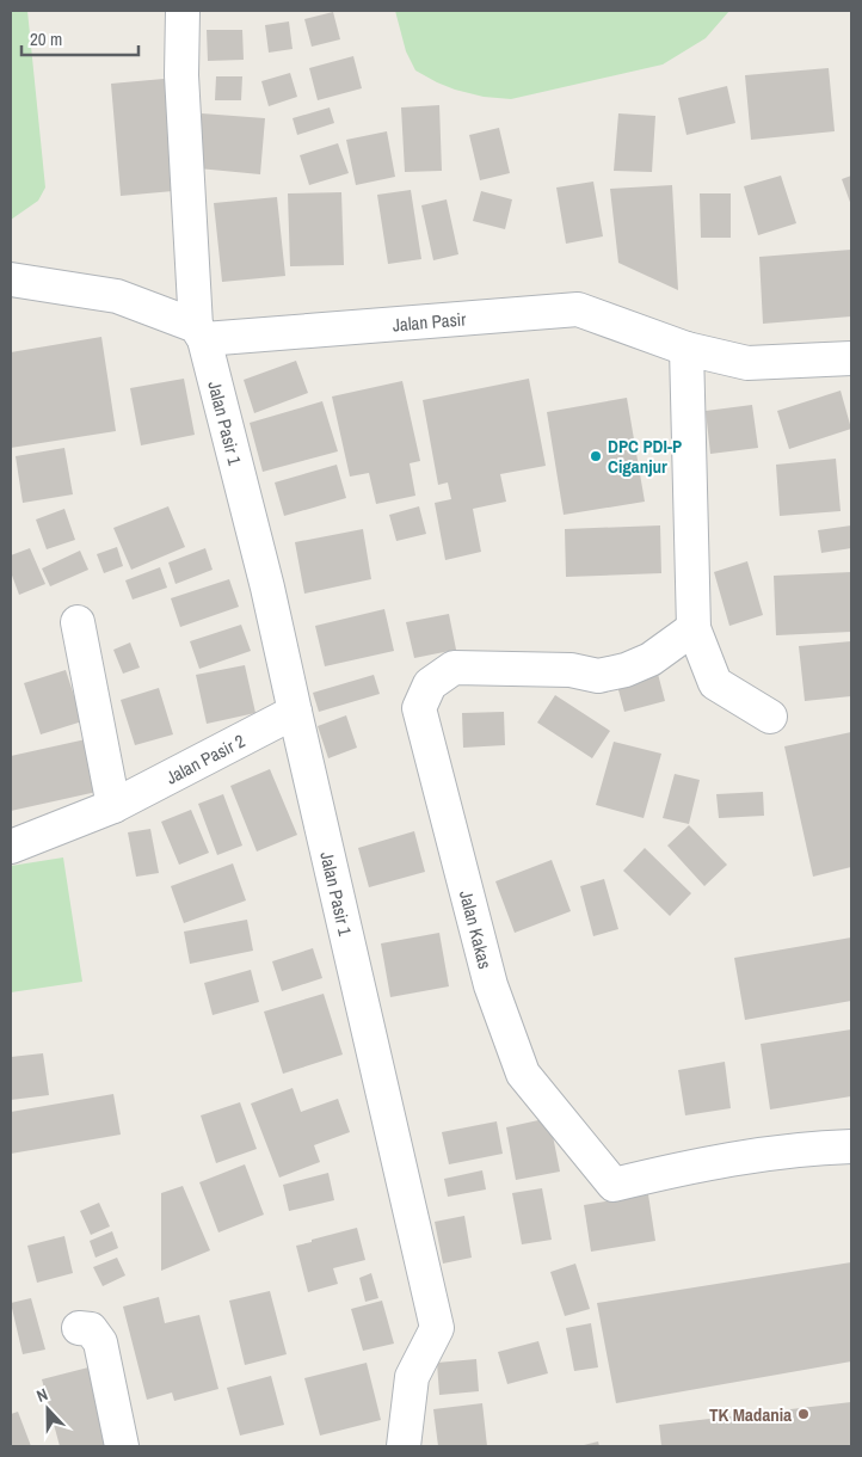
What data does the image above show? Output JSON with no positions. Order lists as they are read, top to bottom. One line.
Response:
{"streets":{"street":["Jalan Pasir","Jalan Pasir 1","Jalan Pasir 2","Jalan Kakas"]},"crossings":[["Jalan Pasir","Jalan Pasir 1"],["Jalan Pasir 1","Jalan Pasir 2"]],"places":["DPC PDI-P Ciganjur","TK Madania"],"scale_bar":"20 m","north":"top"}
